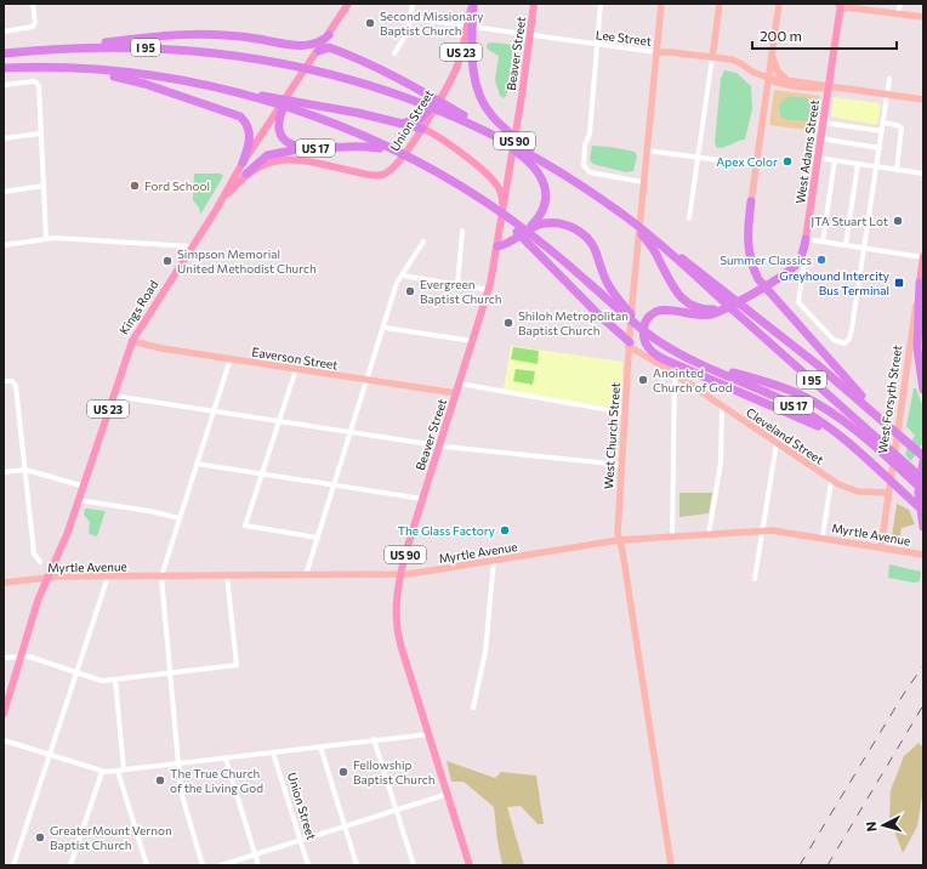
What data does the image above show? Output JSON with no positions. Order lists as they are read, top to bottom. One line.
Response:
{"streets":{"highway":["I 95","US 17"],"main road":["US 23","Beaver Street","Union Street","US 90","West Adams Street","Kings Road","West Forsyth Street"],"street":["Lee Street","Eaverson Street","West Church Street","Cleveland Street","Myrtle Avenue"]},"crossings":[["Lee Street","Beaver Street"],["Lee Street","Union Street"],["Lee Street","West Adams Street"],["Lee Street","West Church Street"],["I 95","US 17"],["I 95","Kings Road"],["Beaver Street","Eaverson Street"],["Beaver Street","Myrtle Avenue"],["Union Street","Kings Road"],["US 17","Kings Road"],["Kings Road","Eaverson Street"],["Kings Road","Myrtle Avenue"],["West Forsyth Street","Cleveland Street"],["West Forsyth Street","Myrtle Avenue"],["West Church Street","Cleveland Street"],["West Church Street","Myrtle Avenue"]],"places":{"other":["Second Missionary Baptist Church","Apex Color","Ford School","JTA Stuart Lot","Summer Classics","Simpson Memorial United Methodist Church","Evergreen Baptist Church","Shiloh Metropolitan Baptist Church","Anointed Church of God","The Glass Factory","Fellowship Baptist Church","The True Church of the Living God","GreaterMount Vernon Baptist Church"],"transit":["Greyhound Intercity Bus Terminal"]},"scale_bar":"200 m","north":"left"}
